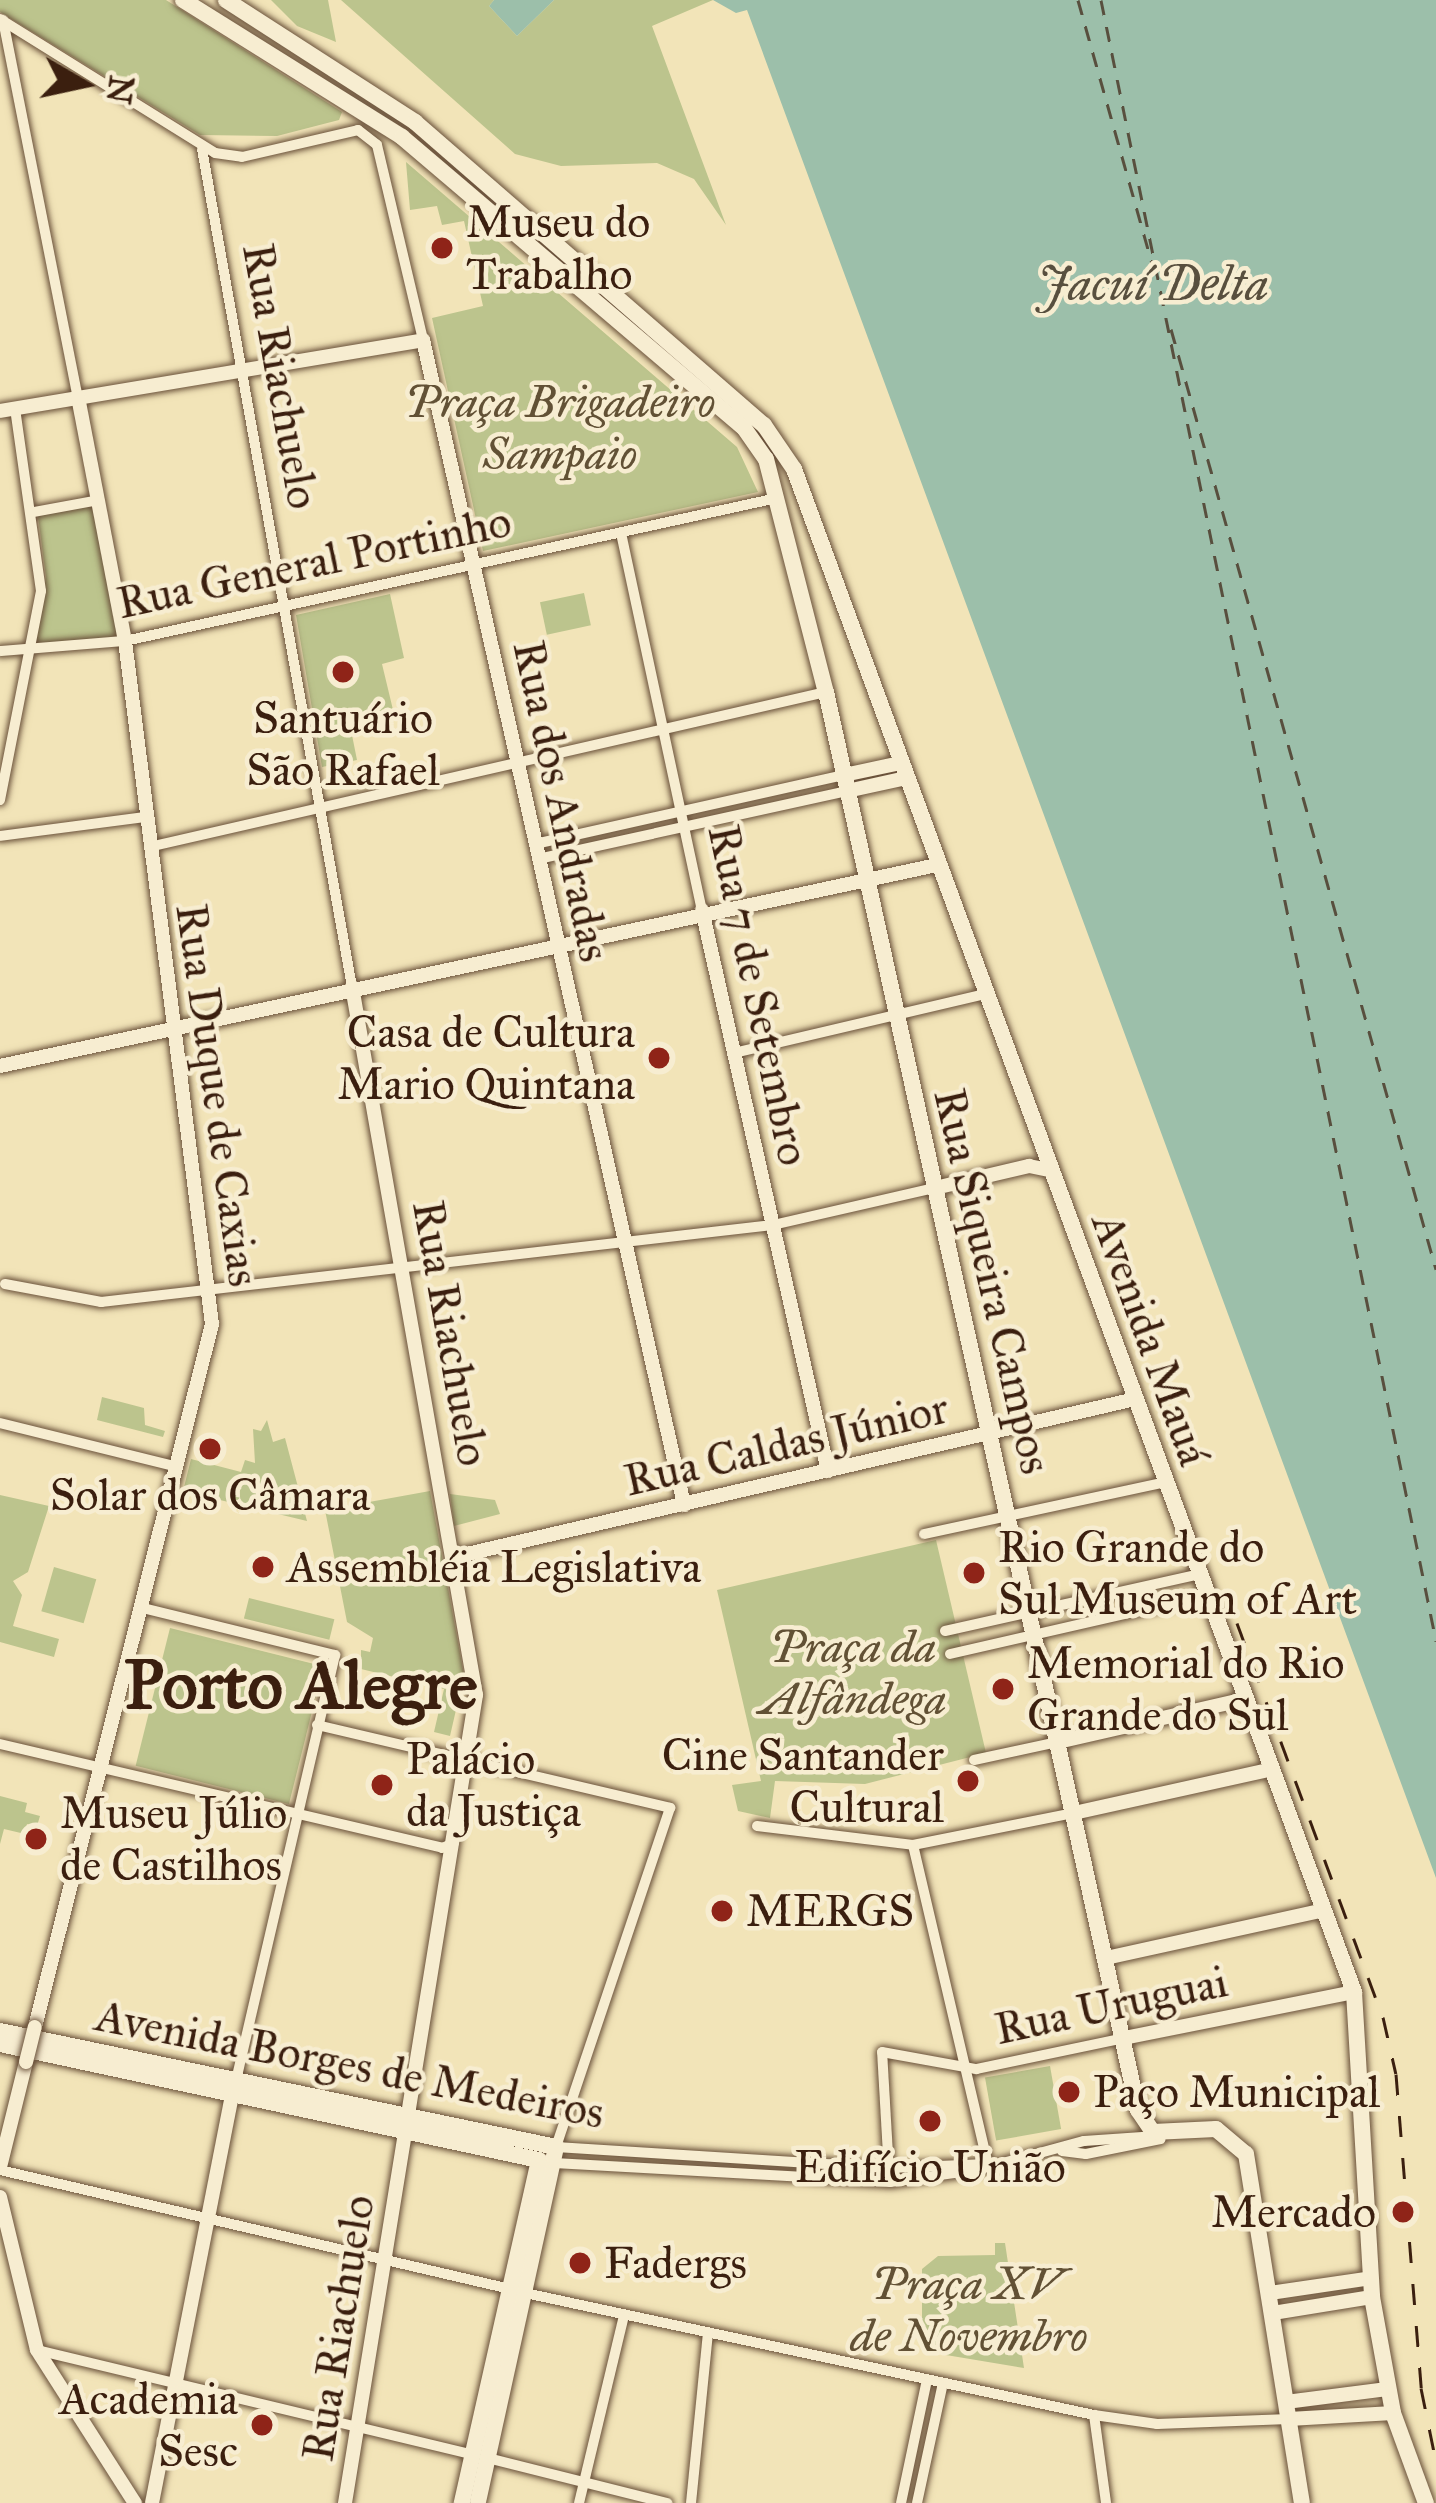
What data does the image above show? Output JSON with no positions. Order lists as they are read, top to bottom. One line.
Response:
{"streets":{"main road":["Rua Siqueira Campos","Avenida Mauá","Avenida Borges de Medeiros"],"street":["Rua Riachuelo","Rua General Portinho","Rua dos Andradas","Rua 7 de Setembro","Rua Duque de Caxias","Rua Caldas Júnior","Rua Uruguai"]},"crossings":[["Rua Riachuelo","Rua General Portinho"],["Rua Riachuelo","Rua Caldas Júnior"],["Rua Riachuelo","Avenida Borges de Medeiros"],["Rua General Portinho","Rua dos Andradas"],["Rua General Portinho","Rua 7 de Setembro"],["Rua General Portinho","Rua Duque de Caxias"],["Rua General Portinho","Rua Siqueira Campos"],["Rua dos Andradas","Rua Caldas Júnior"],["Rua 7 de Setembro","Rua Caldas Júnior"],["Rua Siqueira Campos","Rua Caldas Júnior"],["Rua Siqueira Campos","Rua Uruguai"],["Rua Siqueira Campos","Avenida Borges de Medeiros"],["Avenida Mauá","Rua Caldas Júnior"],["Avenida Mauá","Rua Uruguai"],["Rua Uruguai","Avenida Borges de Medeiros"]],"districts":["Porto Alegre"],"water":["Jacuí Delta"],"parks":["Praça Brigadeiro Sampaio","Praça da Alfândega","Praça XV de Novembro"],"places":["Museu do Trabalho","Santuário São Rafael","Casa de Cultura Mario Quintana","Solar dos Câmara","Assembléia Legislativa","Rio Grande do Sul Museum of Art","Memorial do Rio Grande do Sul","Cine Santander Cultural","Palácio da Justiça","Museu Júlio de Castilhos","MERGS","Paço Municipal","Edifício União","Mercado","Fadergs","Academia Sesc"],"north":"right"}
